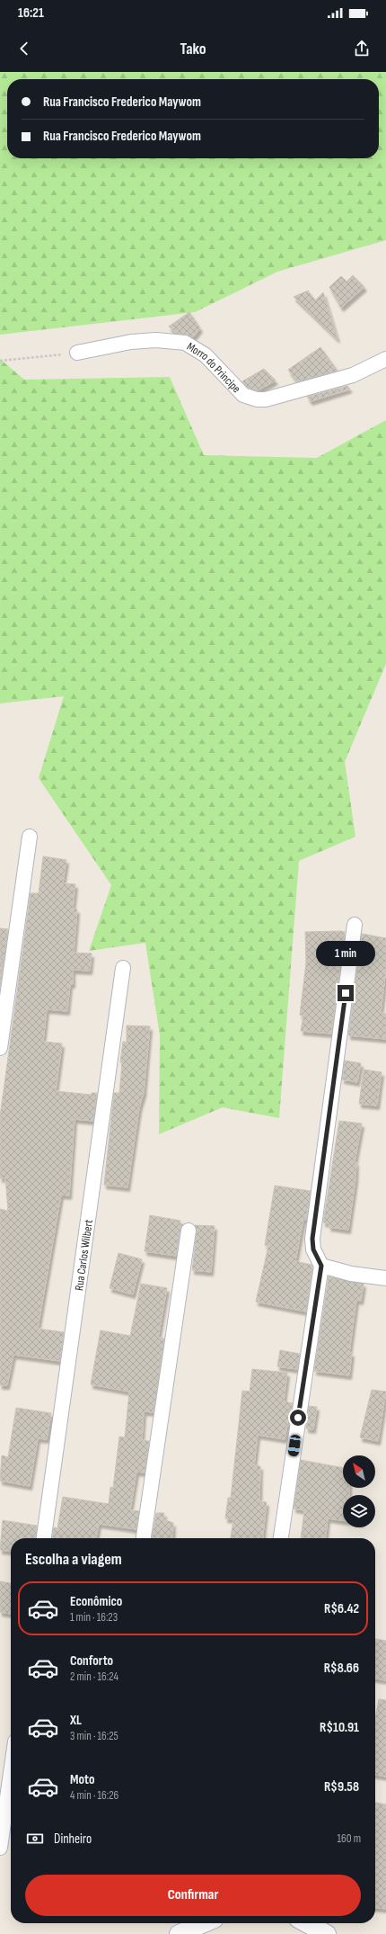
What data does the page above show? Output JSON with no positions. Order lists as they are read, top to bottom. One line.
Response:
{"streets":{"street":["Morro do Principe","Rua Carlos Wilbert"]},"north":"top left","page":{"status":"16:21","header":"Tako","banner":["Rua Francisco Frederico Maywom","Rua Francisco Frederico Maywom"],"bubble":"1 min","heading":"Escolha a viagem","list":[{"name":"Econômico","note":"1 min · 16:23","value":"R$6.42"},{"name":"Conforto","note":"2 min · 16:24","value":"R$8.66"},{"name":"XL","note":"3 min · 16:25","value":"R$10.91"},{"name":"Moto","note":"4 min · 16:26","value":"R$9.58"}],"pay":["Dinheiro","160 m"],"buttons":"Confirmar"}}
